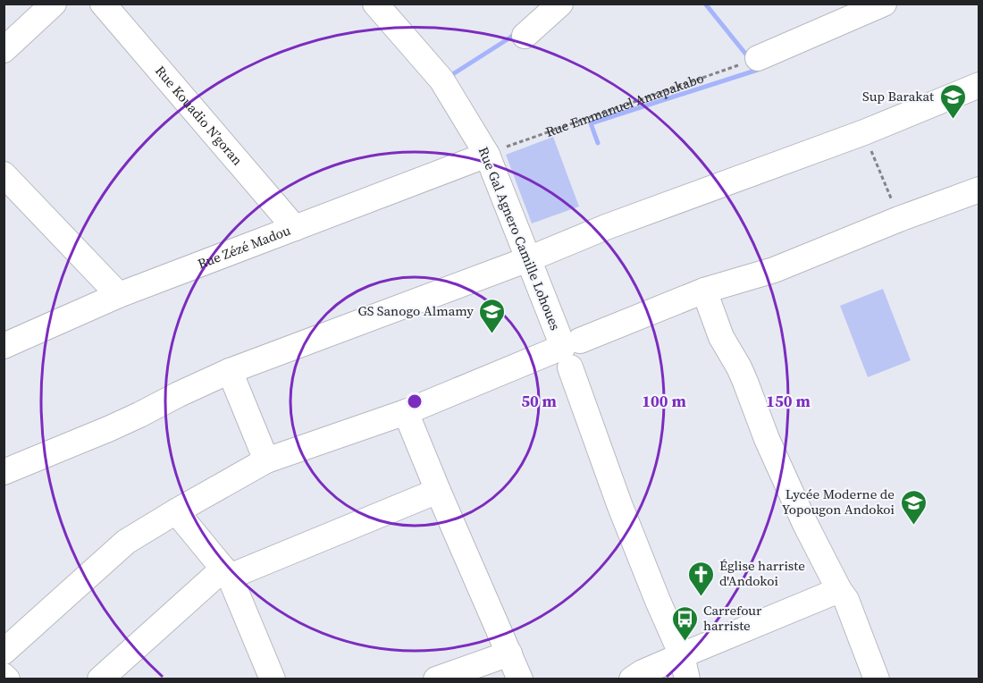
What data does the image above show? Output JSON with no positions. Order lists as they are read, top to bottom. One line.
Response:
{"streets":{"street":["Rue Kouadio N’goran","Rue Gal Agnero Camille Lohoues","Rue Zézé Madou"],"path":["Rue Emmanuel Amapakabo"]},"crossings":[["Rue Emmanuel Amapakabo","Rue Gal Agnero Camille Lohoues"],["Rue Emmanuel Amapakabo","Rue Zézé Madou"],["Rue Kouadio N’goran","Rue Zézé Madou"],["Rue Gal Agnero Camille Lohoues","Rue Zézé Madou"]],"places":{"school or university":["Sup Barakat","GS Sanogo Almamy","Lycée Moderne de Yopougon Andokoi"],"church":["Église harriste d'Andokoi"],"bus stop":["Carrefour harriste"]},"rings":["50 m","100 m","150 m"]}
